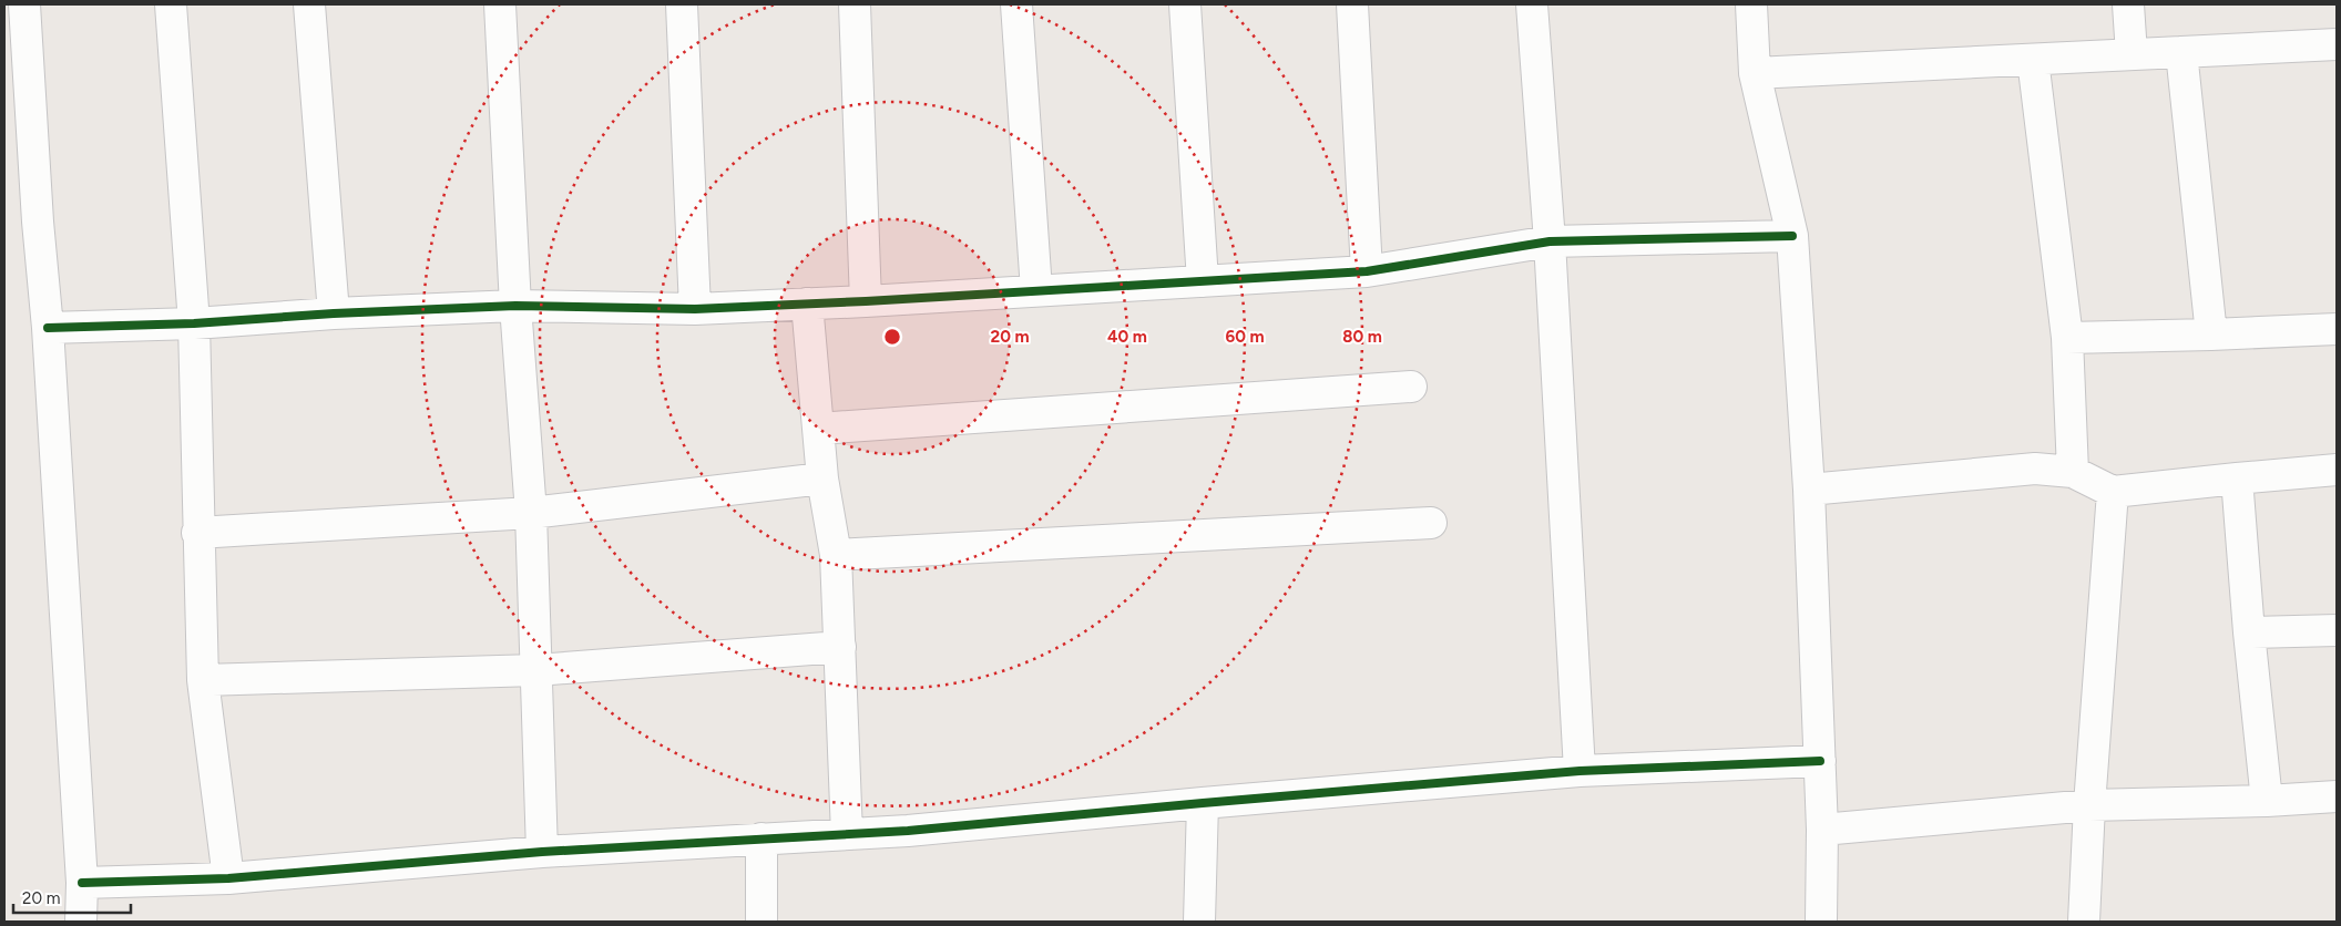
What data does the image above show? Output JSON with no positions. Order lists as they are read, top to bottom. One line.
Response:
{"scale_bar":"20 m","rings":["20 m","40 m","60 m","80 m"]}
